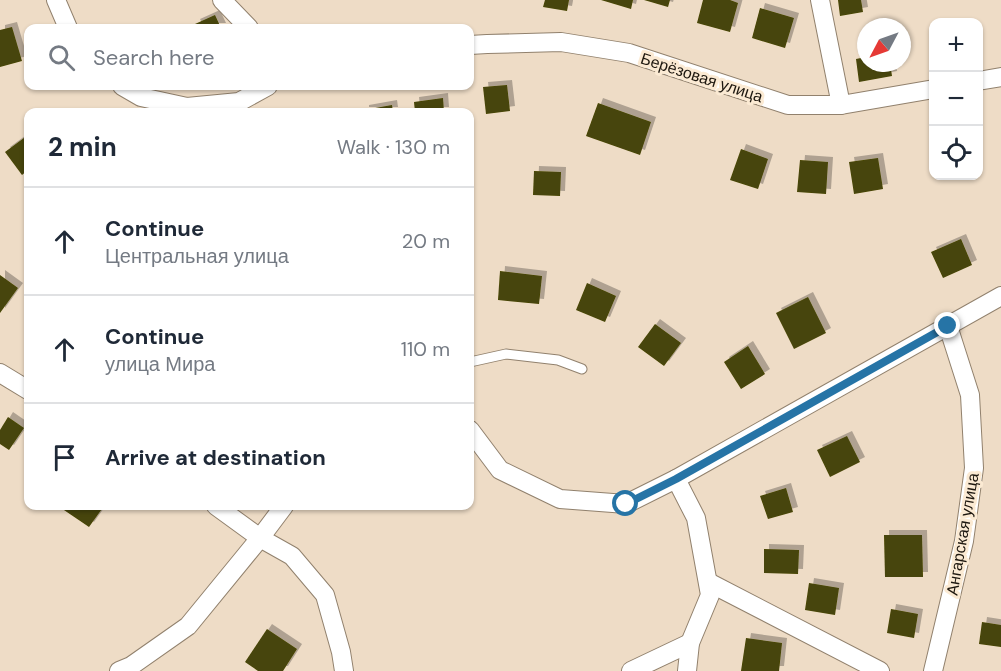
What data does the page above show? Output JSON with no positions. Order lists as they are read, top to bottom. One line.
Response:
{"streets":{"street":["Берёзовая улица","Ангарская улица"]},"north":"bottom left","page":{"map_buttons":["+","−"],"search":"Search here","heading":["2 min","Walk · 130 m"],"list":[["Continue","Центральная улица","20 m"],["Continue","улица Мира","110 m"],"Arrive at destination"]}}
